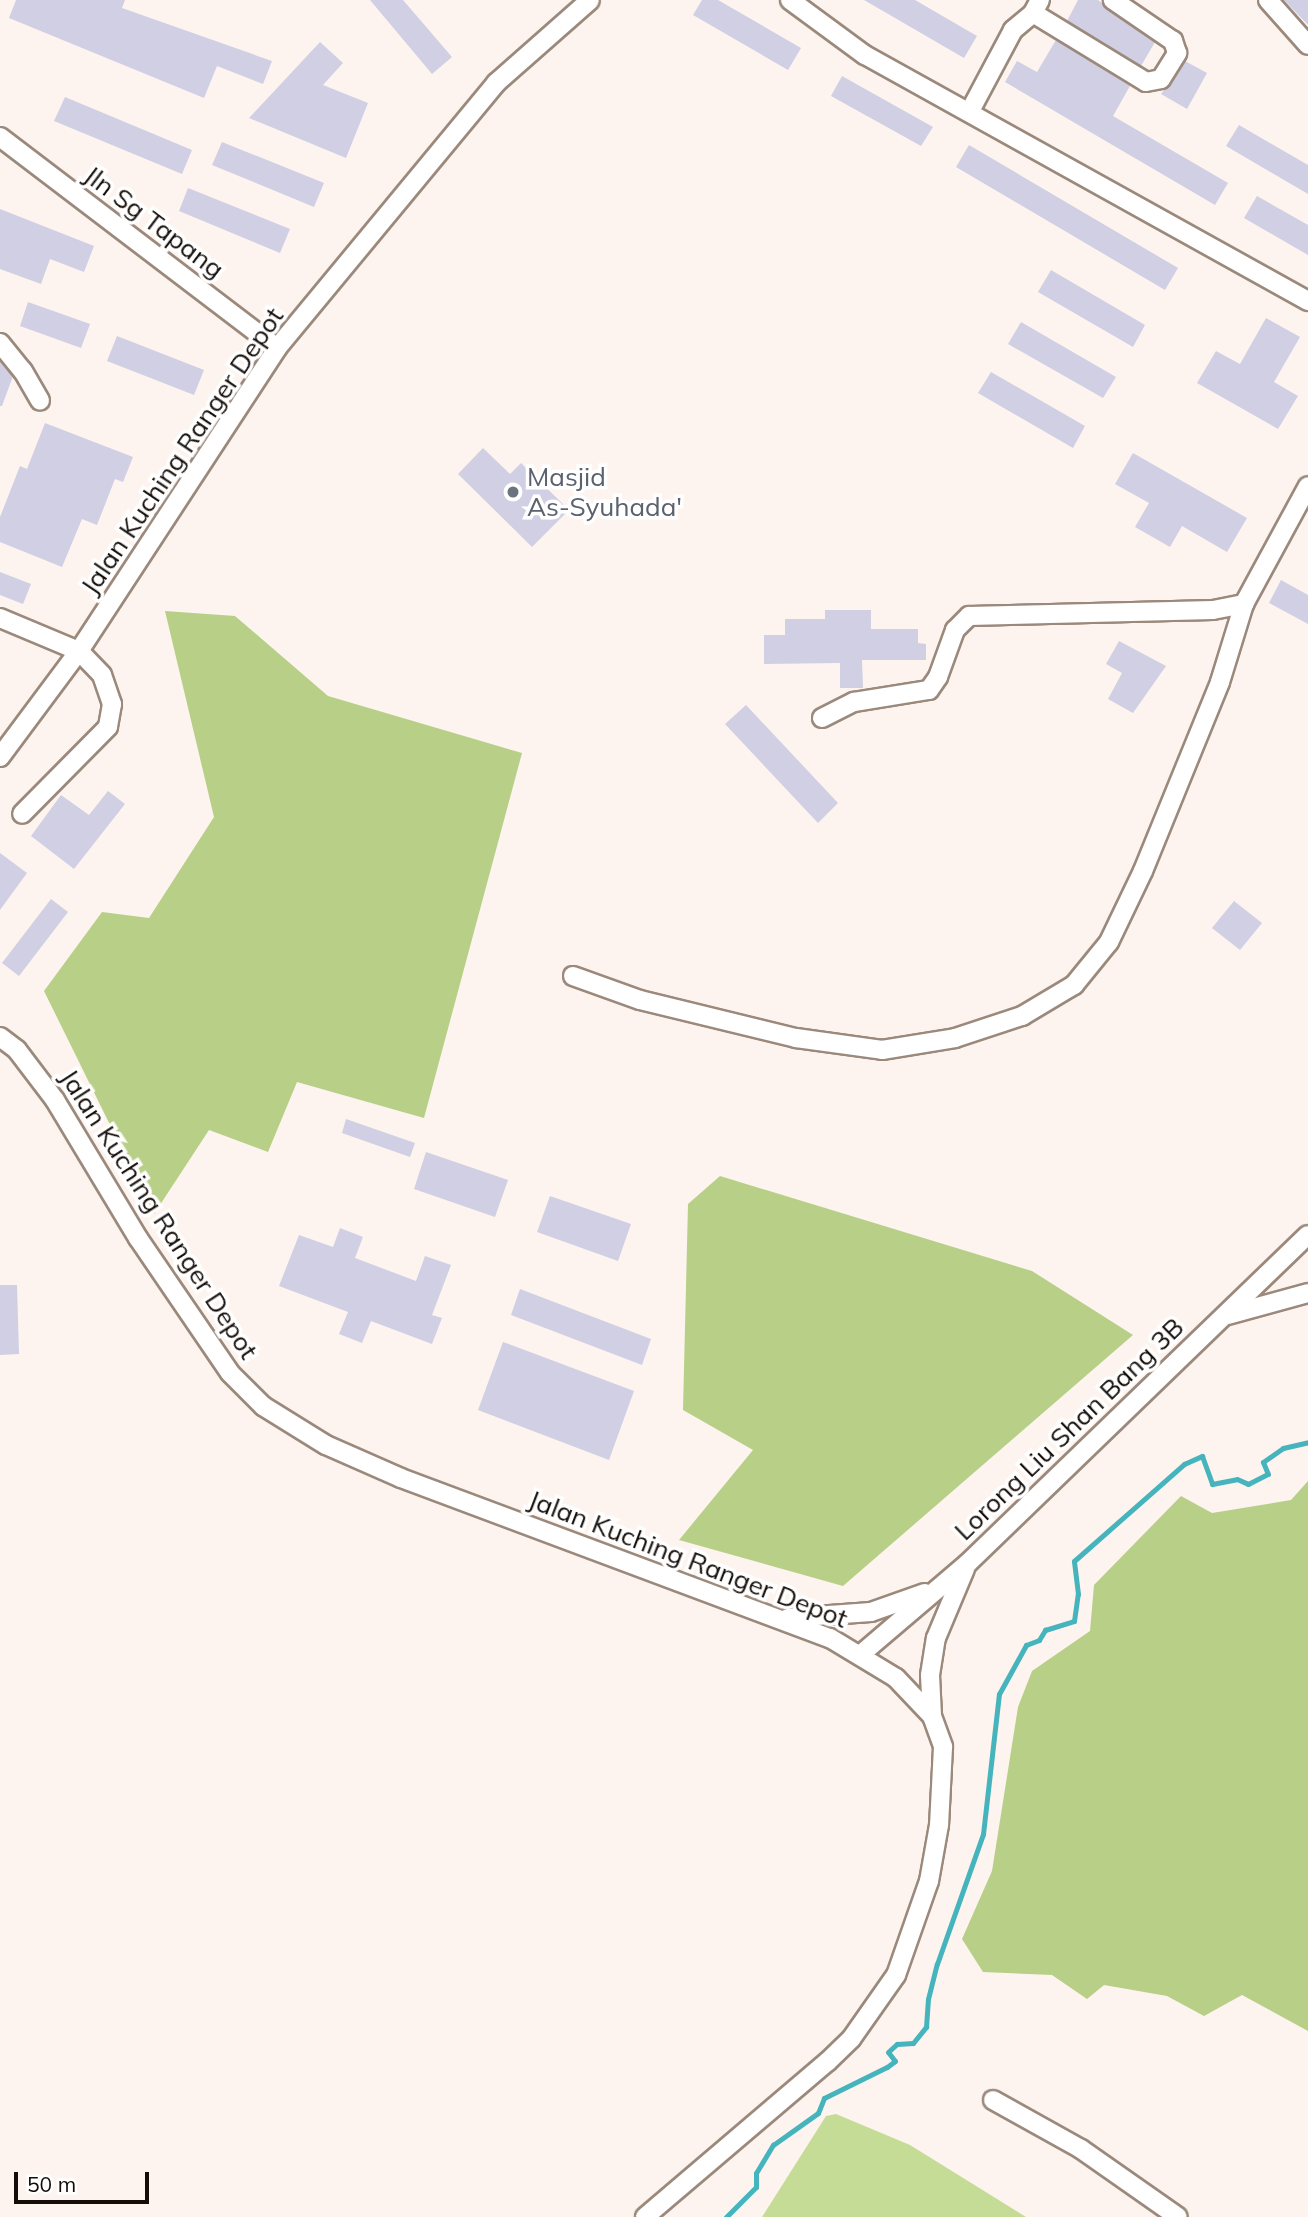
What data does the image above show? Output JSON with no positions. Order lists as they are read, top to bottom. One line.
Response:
{"streets":{"street":["Jln Sg Tapang","Jalan Kuching Ranger Depot","Lorong Liu Shan Bang 3B"]},"crossings":[["Jln Sg Tapang","Jalan Kuching Ranger Depot"],["Jalan Kuching Ranger Depot","Lorong Liu Shan Bang 3B"]],"places":["Masjid As-Syuhada'"],"scale_bar":"50 m"}
